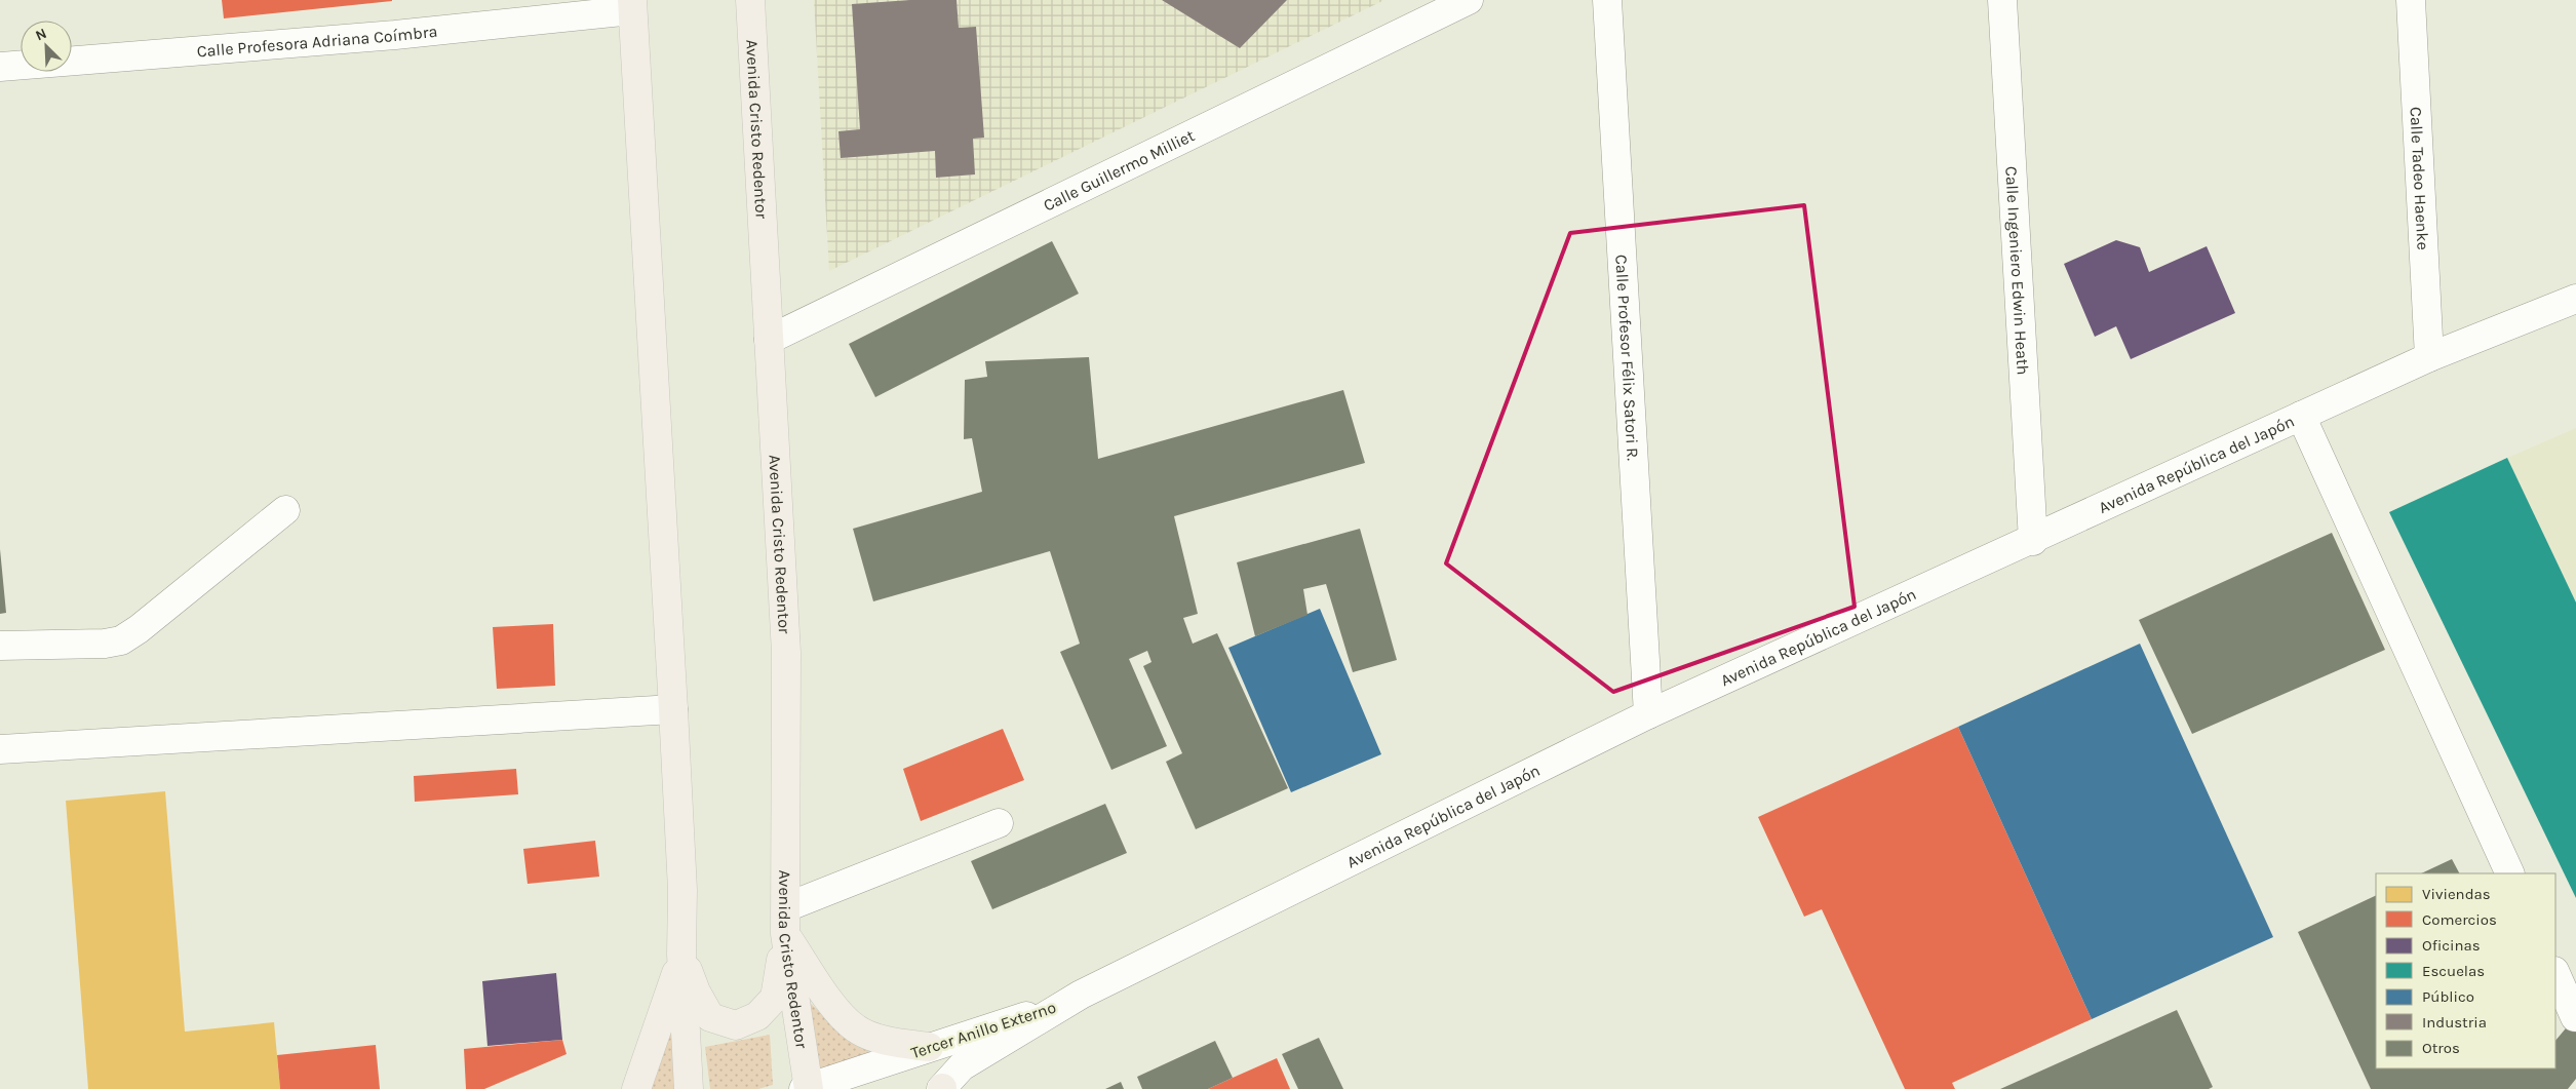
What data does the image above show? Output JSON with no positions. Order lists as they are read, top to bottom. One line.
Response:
{"streets":{"main road":["Avenida Cristo Redentor"],"street":["Calle Profesora Adriana Coímbra","Calle Guillermo Milliet","Calle Tadeo Haenke","Calle Ingeniero Edwin Heath","Calle Profesor Félix Satori R.","Avenida República del Japón","Tercer Anillo Externo"]},"crossings":[["Avenida Cristo Redentor","Calle Guillermo Milliet"],["Avenida Cristo Redentor","Tercer Anillo Externo"],["Calle Tadeo Haenke","Avenida República del Japón"],["Calle Ingeniero Edwin Heath","Avenida República del Japón"],["Calle Profesor Félix Satori R.","Avenida República del Japón"],["Avenida República del Japón","Tercer Anillo Externo"]],"legend":["Viviendas","Comercios","Oficinas","Escuelas","Público","Industria","Otros"],"north":"top left"}
